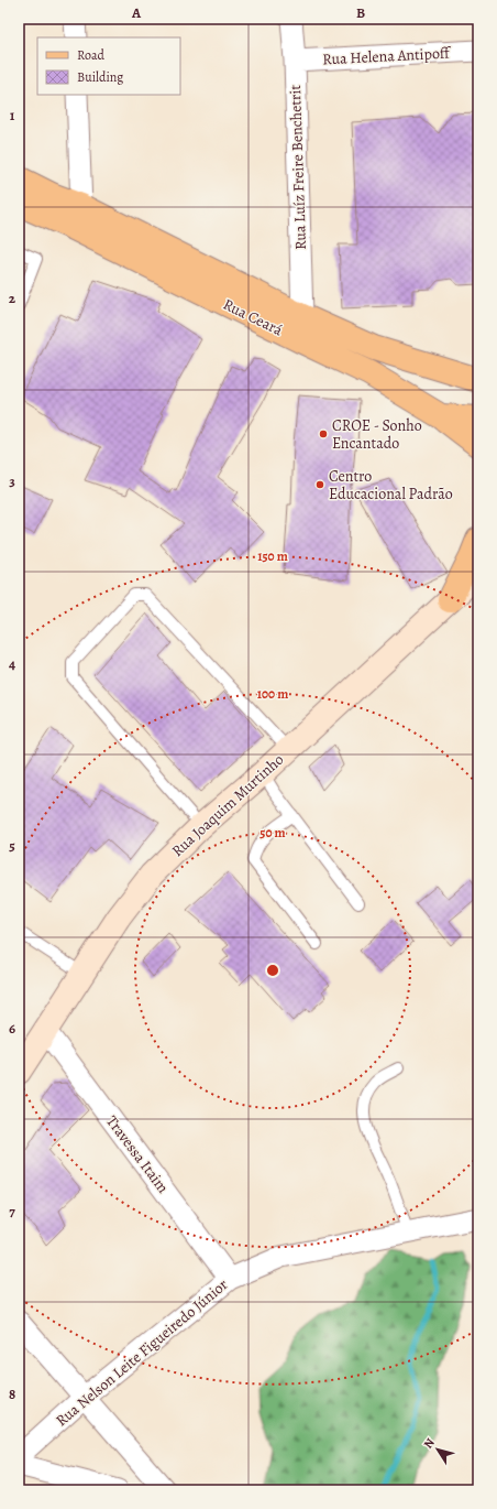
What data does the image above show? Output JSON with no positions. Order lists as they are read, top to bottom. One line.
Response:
{"streets":{"main road":["Rua Ceará","Rua Joaquim Murtinho"],"street":["Rua Helena Antipoff","Rua Luíz Freire Benchetrit","Travessa Itaim","Rua Nelson Leite Figueiredo Júnior"]},"crossings":[["Rua Helena Antipoff","Rua Luíz Freire Benchetrit"],["Rua Luíz Freire Benchetrit","Rua Ceará"],["Rua Joaquim Murtinho","Travessa Itaim"],["Travessa Itaim","Rua Nelson Leite Figueiredo Júnior"]],"places":["CROE - Sonho Encantado","Centro Educacional Padrão"],"legend":["Road","Building"],"north":"top left","grid":{"columns":["A","B"],"rows":["1","2","3","4","5","6","7","8"]},"rings":["150 m","100 m","50 m"]}
